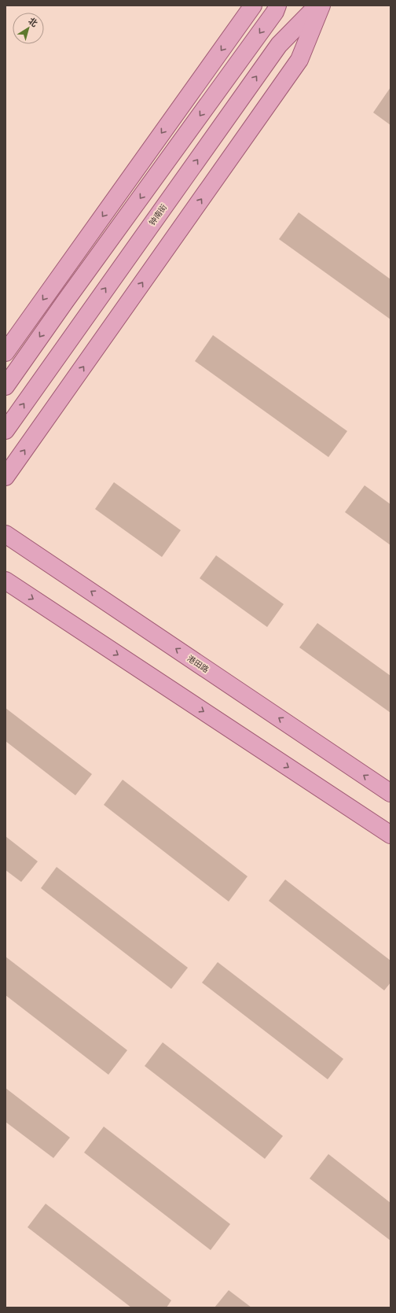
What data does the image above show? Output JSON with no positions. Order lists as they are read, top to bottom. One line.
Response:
{"streets":{"main road":["钟南街","港田路"]},"north":"top right"}
